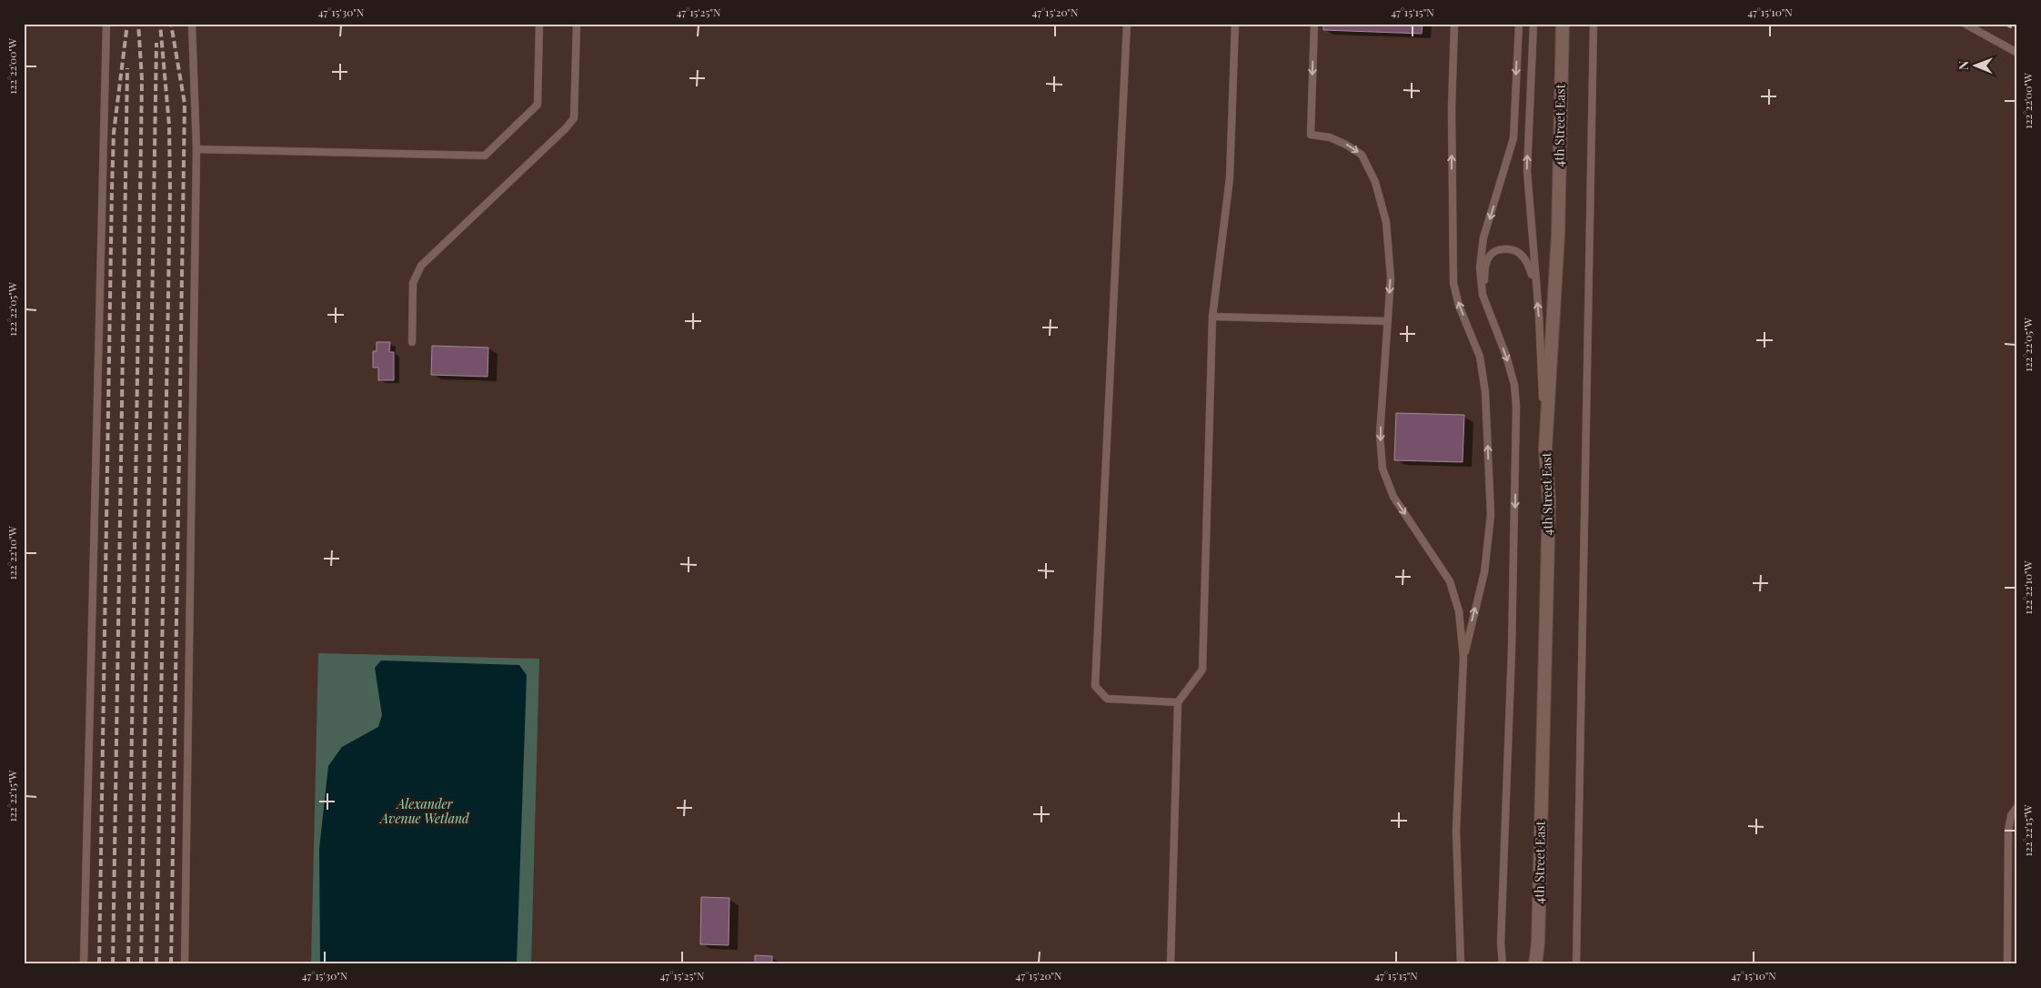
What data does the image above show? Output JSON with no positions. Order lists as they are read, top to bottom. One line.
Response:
{"streets":{"street":["4th Street East"]},"parks":["Alexander Avenue Wetland"],"north":"left","coordinates":["47°15'30\"N","47°15'25\"N","47°15'20\"N","47°15'15\"N","47°15'10\"N","122°22'00\"W","122°22'05\"W","122°22'10\"W","122°22'15\"W"]}
